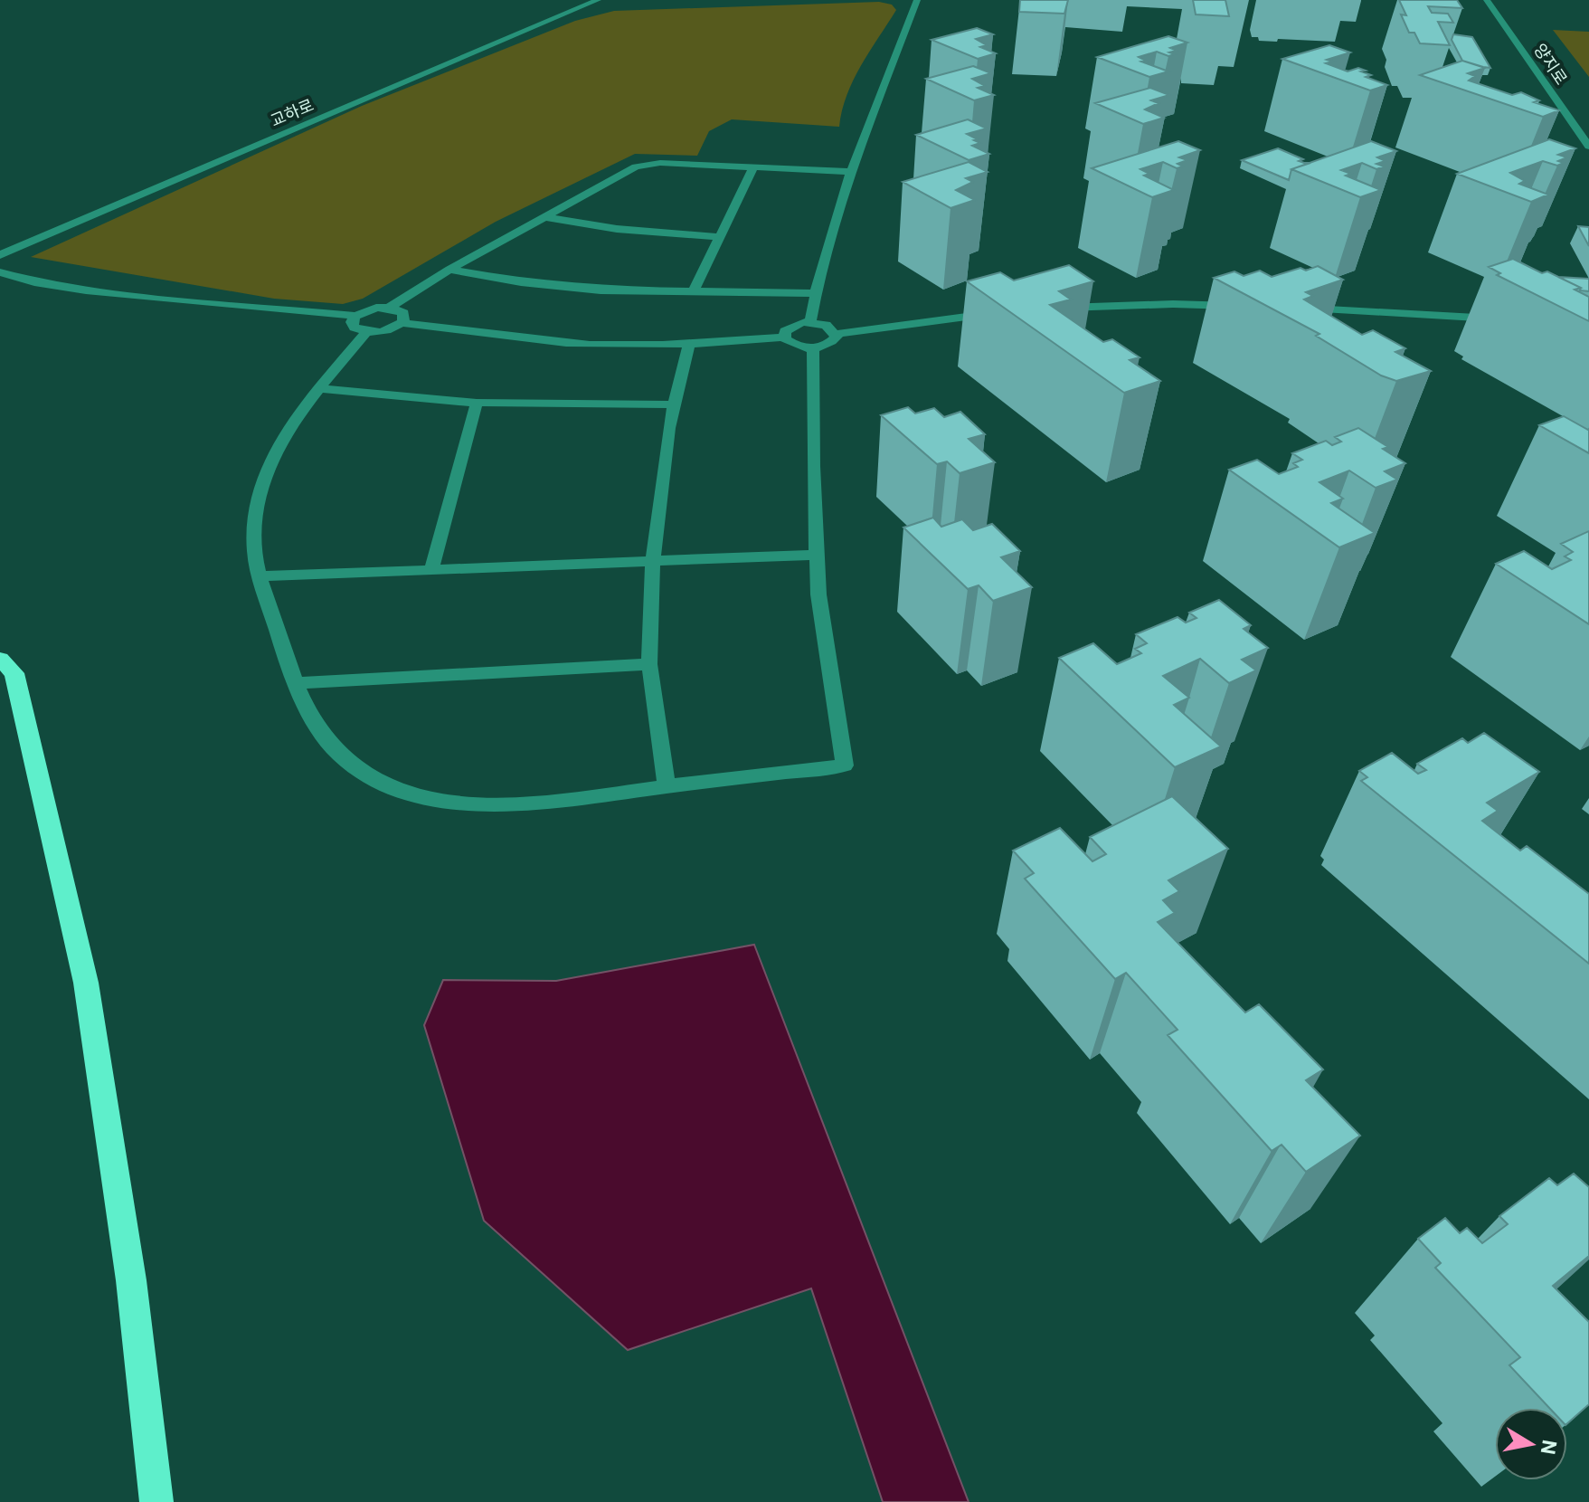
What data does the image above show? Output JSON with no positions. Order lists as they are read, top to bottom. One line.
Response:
{"streets":{"street":["양지로","교하로"]},"north":"right"}
